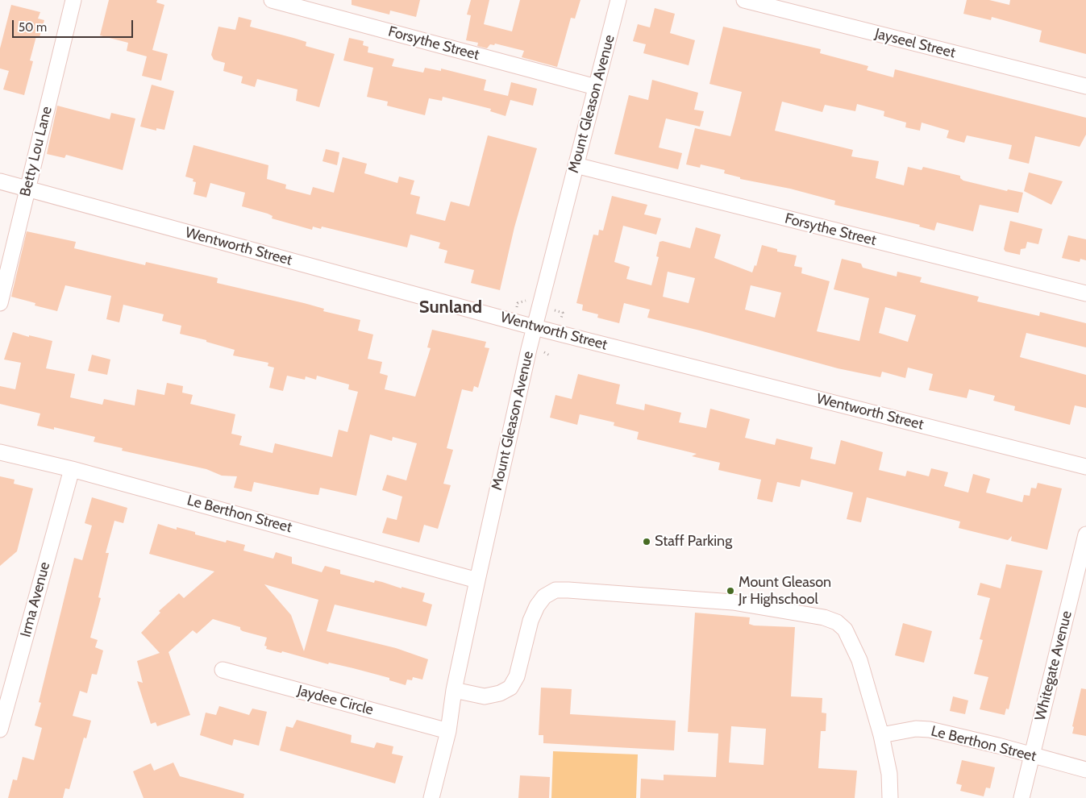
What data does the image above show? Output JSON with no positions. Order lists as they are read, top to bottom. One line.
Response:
{"streets":{"street":["Forsythe Street","Jayseel Street","Mount Gleason Avenue","Betty Lou Lane","Wentworth Street","Le Berthon Street","Irma Avenue","Whitegate Avenue","Jaydee Circle"]},"crossings":[["Forsythe Street","Mount Gleason Avenue"],["Mount Gleason Avenue","Wentworth Street"],["Mount Gleason Avenue","Le Berthon Street"],["Mount Gleason Avenue","Jaydee Circle"],["Betty Lou Lane","Wentworth Street"],["Le Berthon Street","Irma Avenue"],["Le Berthon Street","Whitegate Avenue"]],"districts":["Sunland"],"places":["Staff Parking","Mount Gleason Jr Highschool"],"scale_bar":"50 m"}
